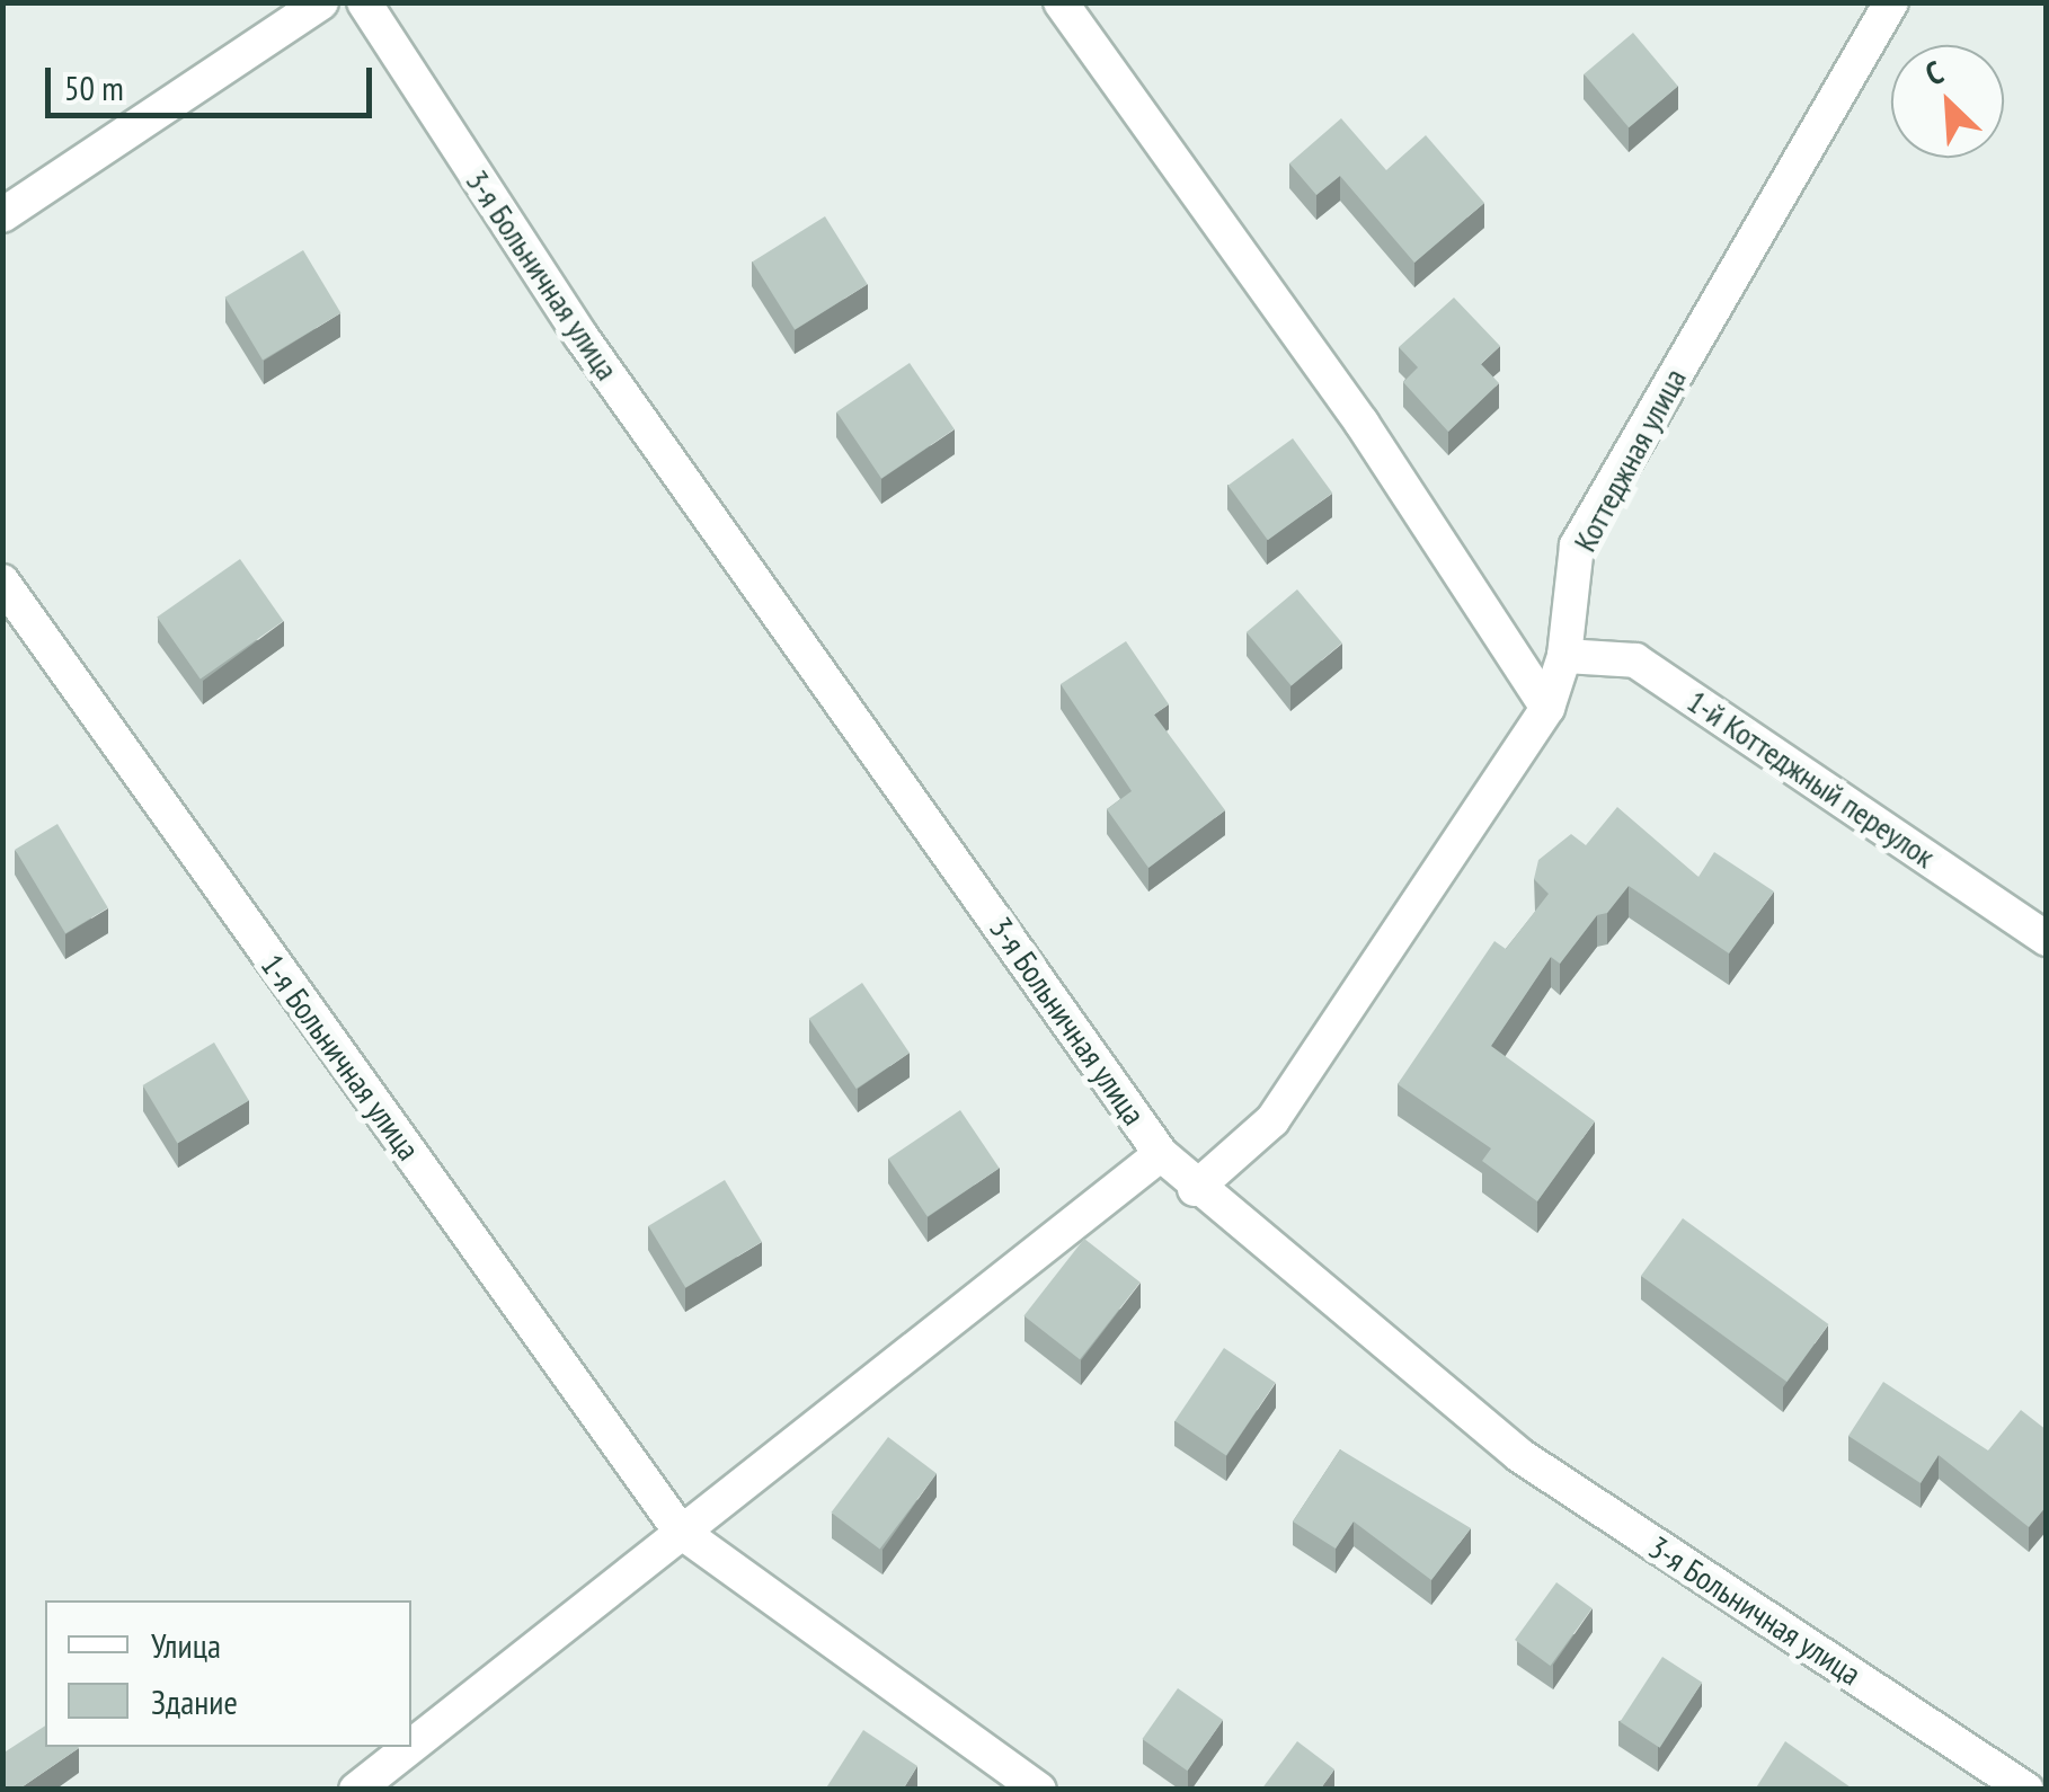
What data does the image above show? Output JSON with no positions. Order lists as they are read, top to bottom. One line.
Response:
{"streets":{"street":["3-я Больничная улица","Коттеджная улица","1-й Коттеджный переулок","1-я Больничная улица"]},"crossings":[["3-я Больничная улица","Коттеджная улица"],["Коттеджная улица","1-й Коттеджный переулок"]],"legend":["Улица","Здание"],"scale_bar":"50 m","north":"top left"}
